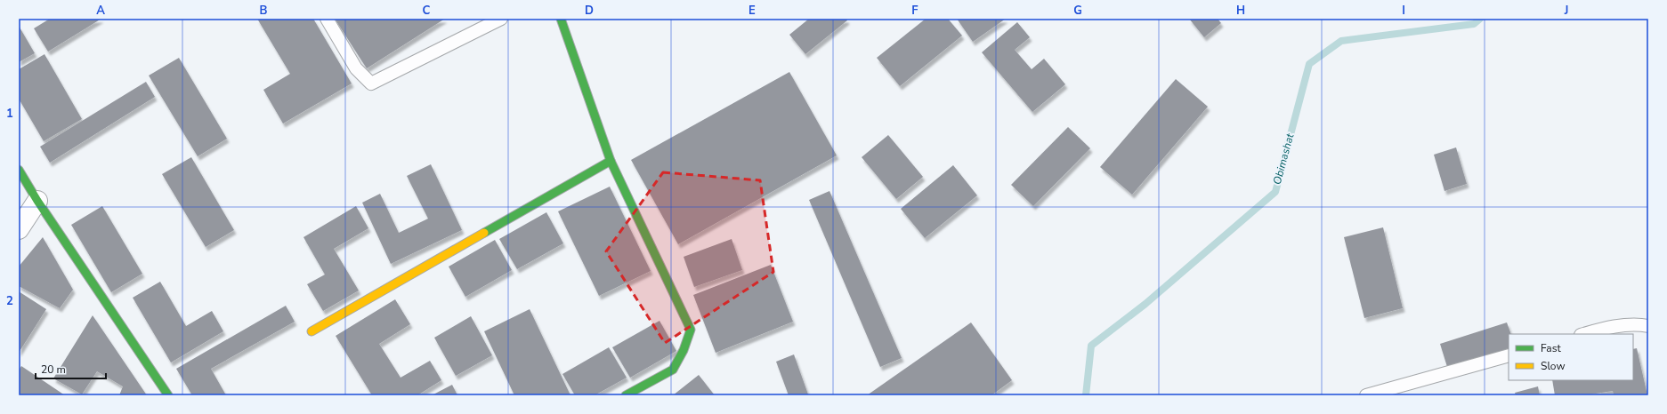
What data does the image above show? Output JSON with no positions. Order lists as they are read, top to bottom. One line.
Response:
{"water":["Obimashat"],"legend":["Fast","Slow"],"scale_bar":"20 m","grid":{"columns":["A","B","C","D","E","F","G","H","I","J"],"rows":["1","2"]}}
